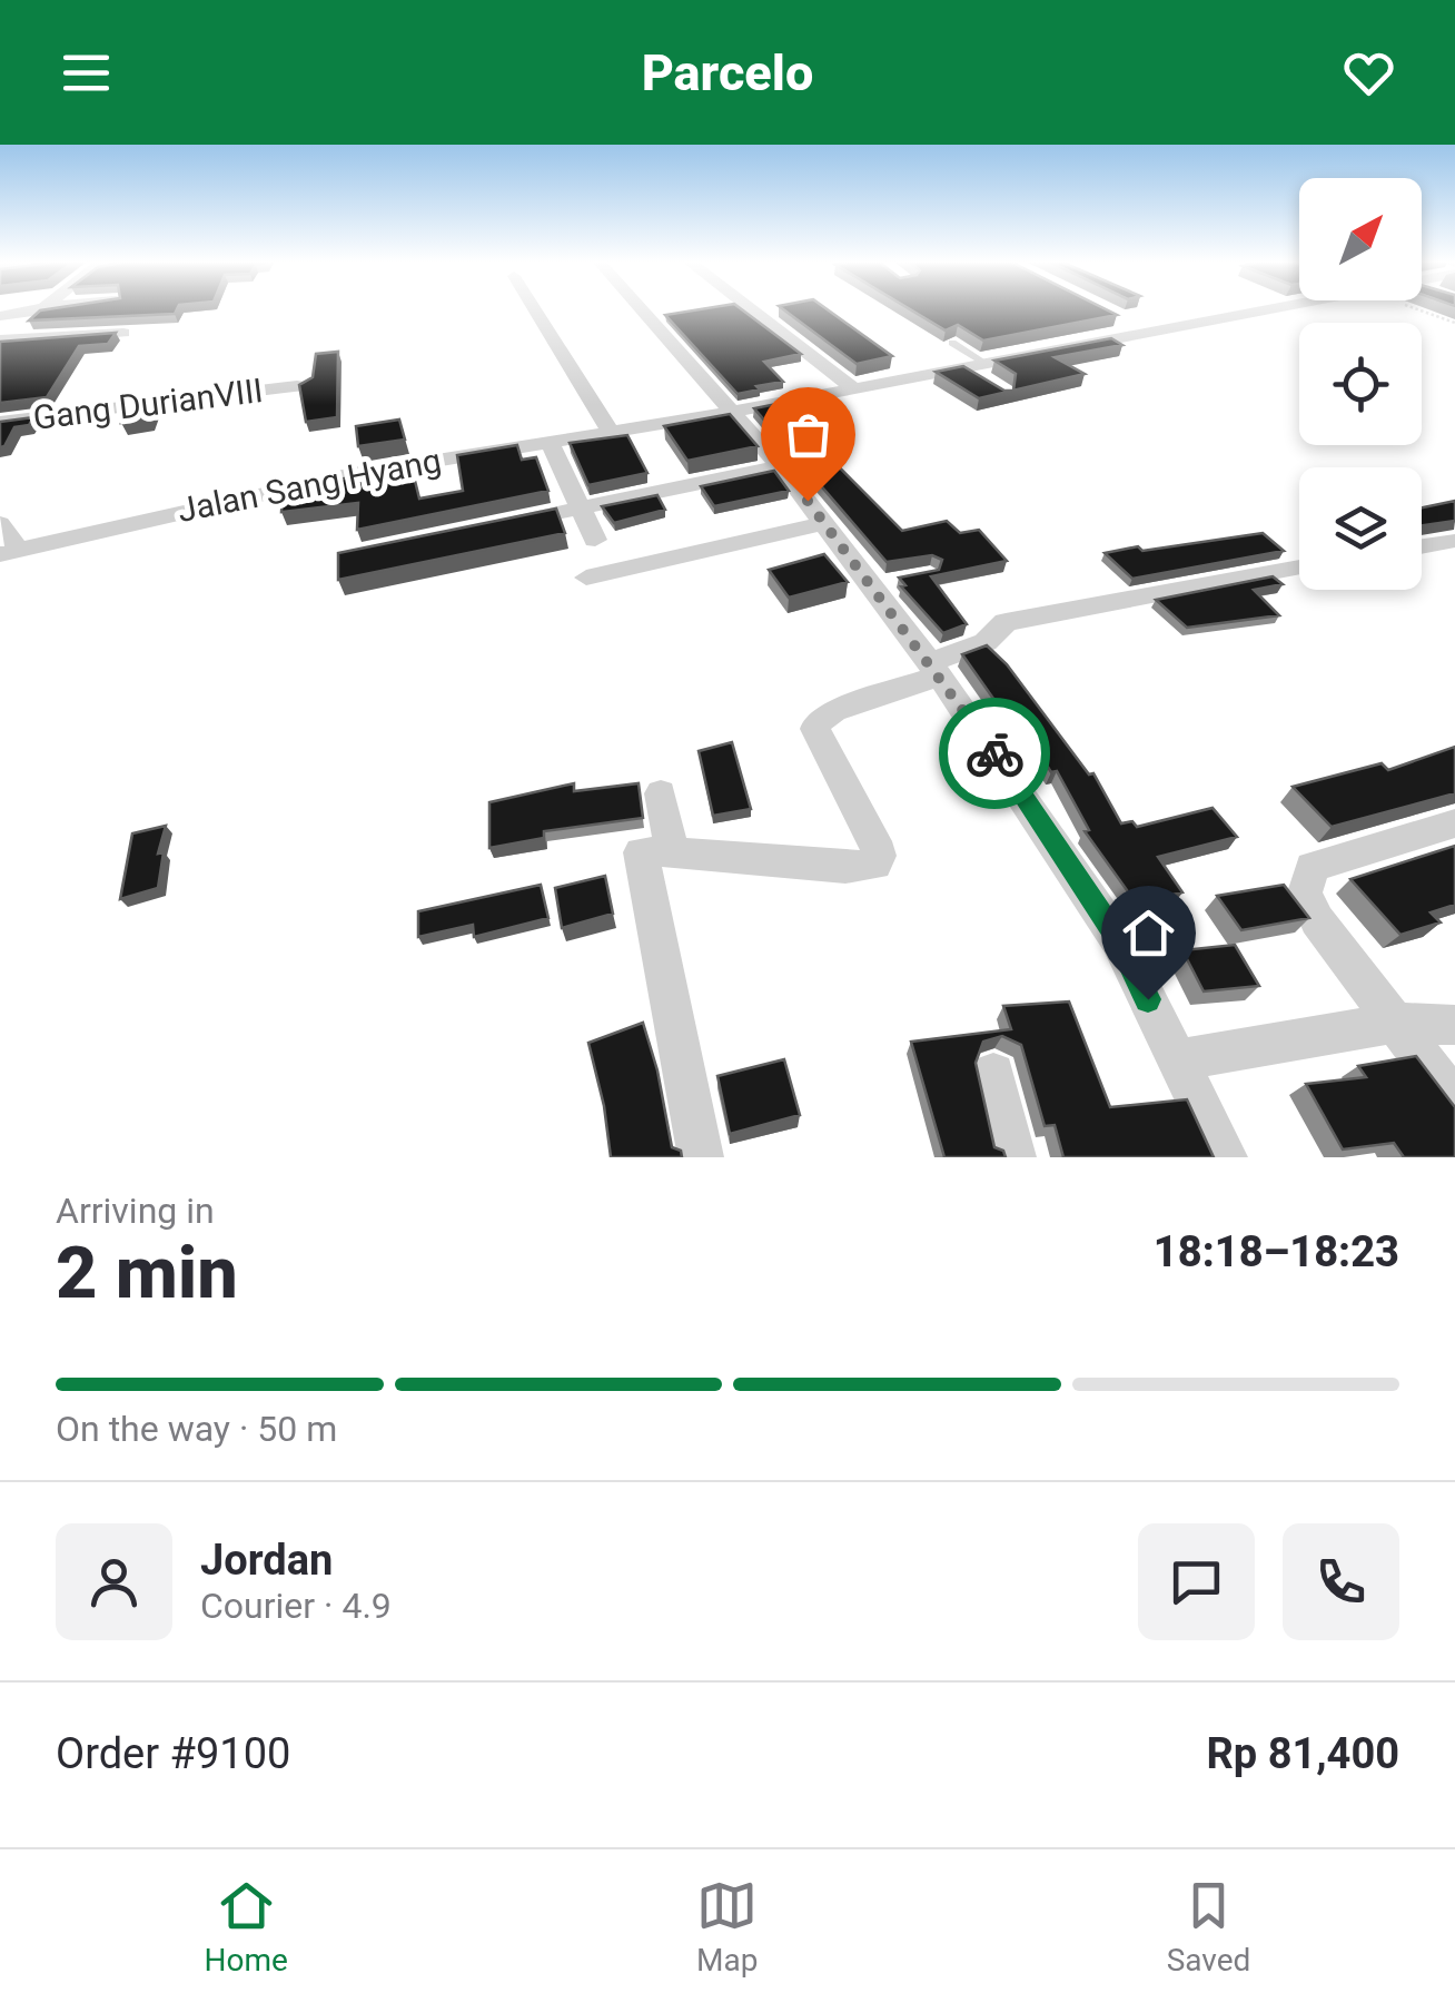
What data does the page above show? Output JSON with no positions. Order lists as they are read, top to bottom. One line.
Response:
{"streets":{"street":["Gang DurianVIII","Jalan Sang Hyang"]},"north":"top right","page":{"header":"Parcelo","heading":["2 min","Arriving in","18:18–18:23"],"panel":["Jordan","Courier · 4.9","Order #9100","Rp 81,400"],"bar":"On the way · 50 m","tabs":["Home","Map","Saved"]}}
